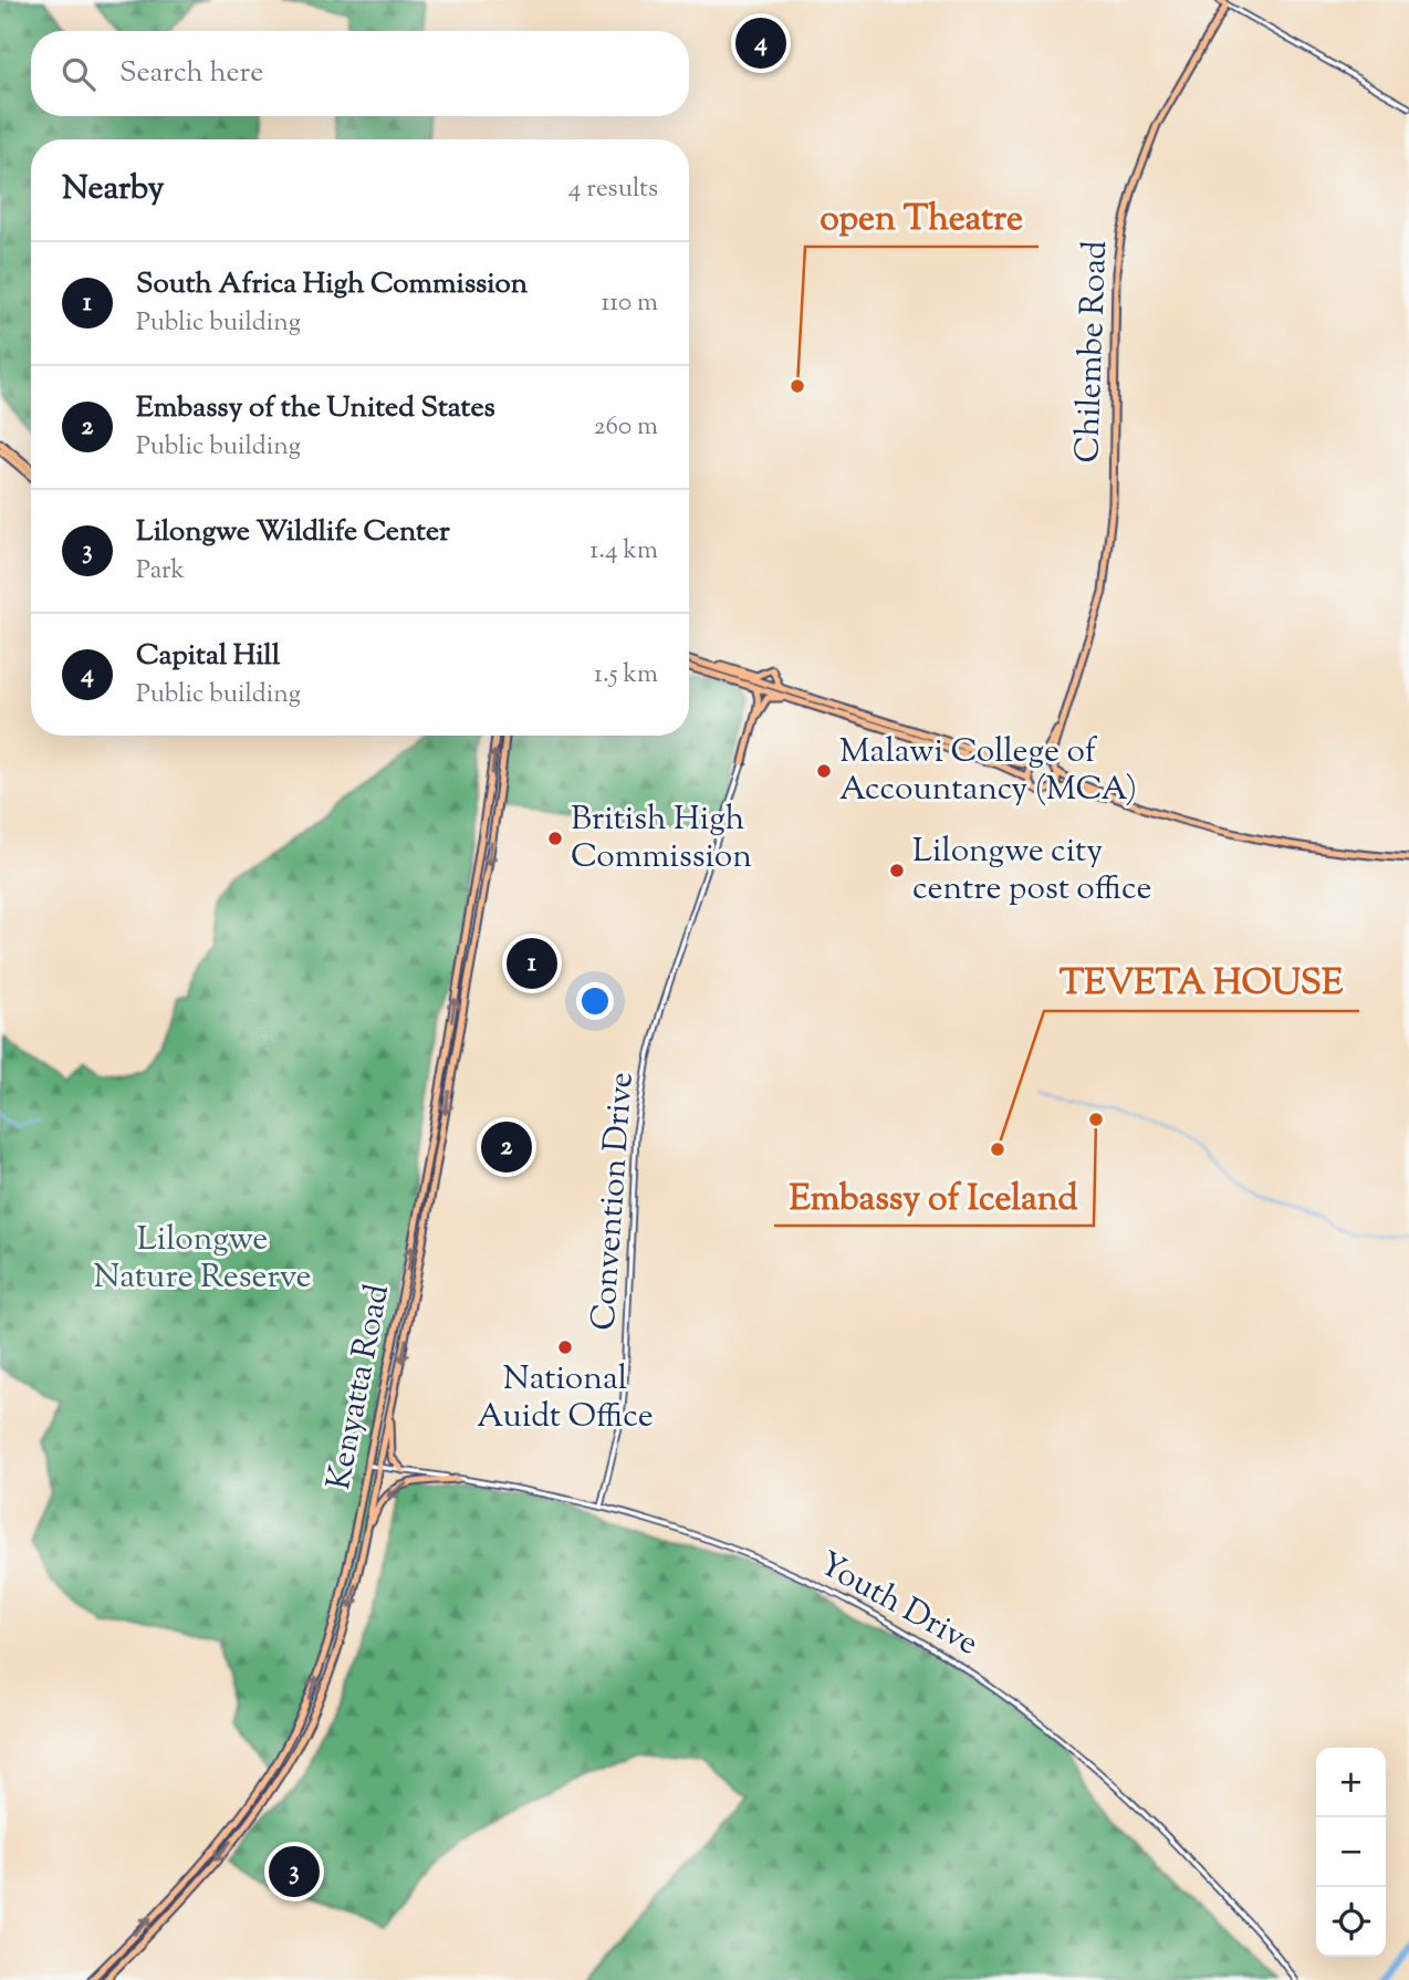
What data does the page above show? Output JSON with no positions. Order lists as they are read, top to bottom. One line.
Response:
{"streets":{"main road":["Chilembe Road","Kenyatta Road"],"street":["Convention Drive","Youth Drive"]},"crossings":[["Convention Drive","Youth Drive"],["Kenyatta Road","Youth Drive"]],"parks":["Lilongwe Nature Reserve"],"places":["open Theatre","Malawi College of Accountancy (MCA)","British High Commission","Lilongwe city centre post office","Embassy of Iceland","TEVETA HOUSE","National Auidt Office"],"page":{"pins":["4","1","2","3"],"search":"Search here","heading":["Nearby","4 results"],"list":[{"mark":"1","name":"South Africa High Commission","note":"Public building","value":"110 m"},{"mark":"2","name":"Embassy of the United States","note":"Public building","value":"260 m"},{"mark":"3","name":"Lilongwe Wildlife Center","note":"Park","value":"1.4 km"},{"mark":"4","name":"Capital Hill","note":"Public building","value":"1.5 km"}],"map_buttons":["+","−"]}}
